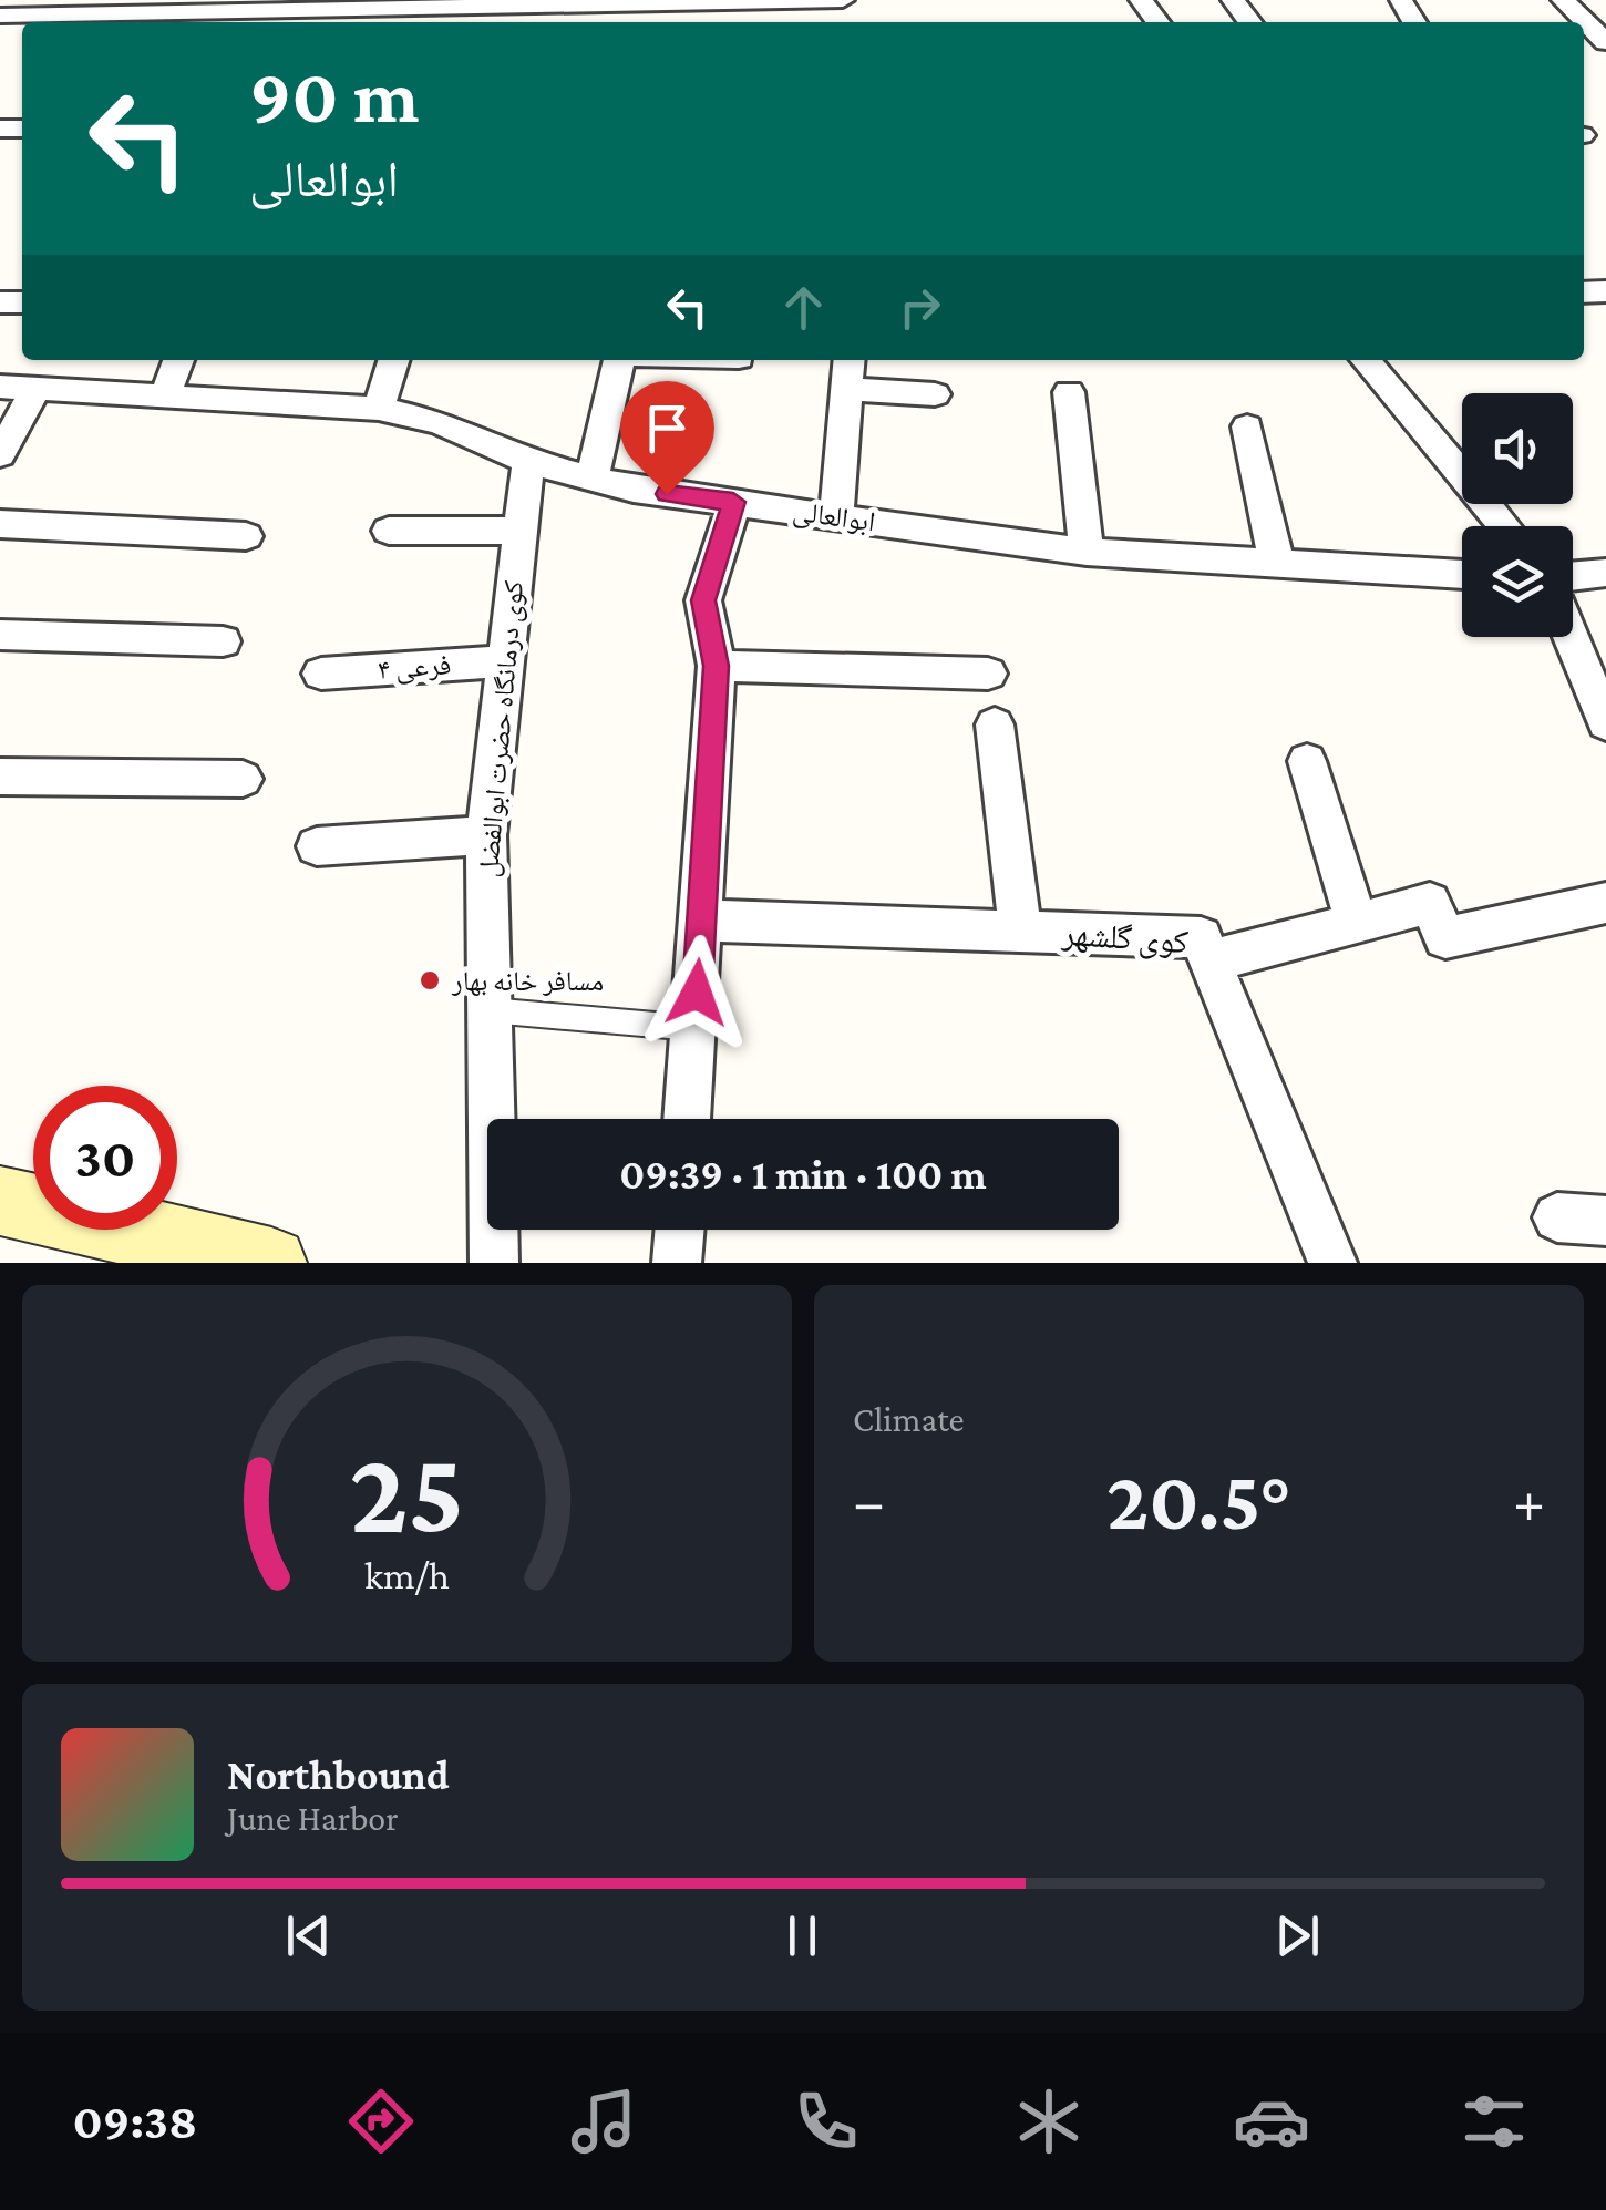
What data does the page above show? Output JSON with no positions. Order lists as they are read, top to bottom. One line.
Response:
{"streets":{"street":["ابوالعالی","فرعی ۴","کوی درمانگاه حضرت ابوالفضل","کوی گلشهر"]},"crossings":[["ابوالعالی","کوی درمانگاه حضرت ابوالفضل"],["فرعی ۴","کوی درمانگاه حضرت ابوالفضل"]],"places":["مسافر خانه بهار"],"page":{"turn":["90 m","ابوالعالی"],"limit":"30","trip":"09:39 · 1 min · 100 m","tile":"Climate","heat":["−","20.5°","+"],"song":["Northbound","June Harbor"],"tabs":"09:38","gauge":["25","km/h"]}}
